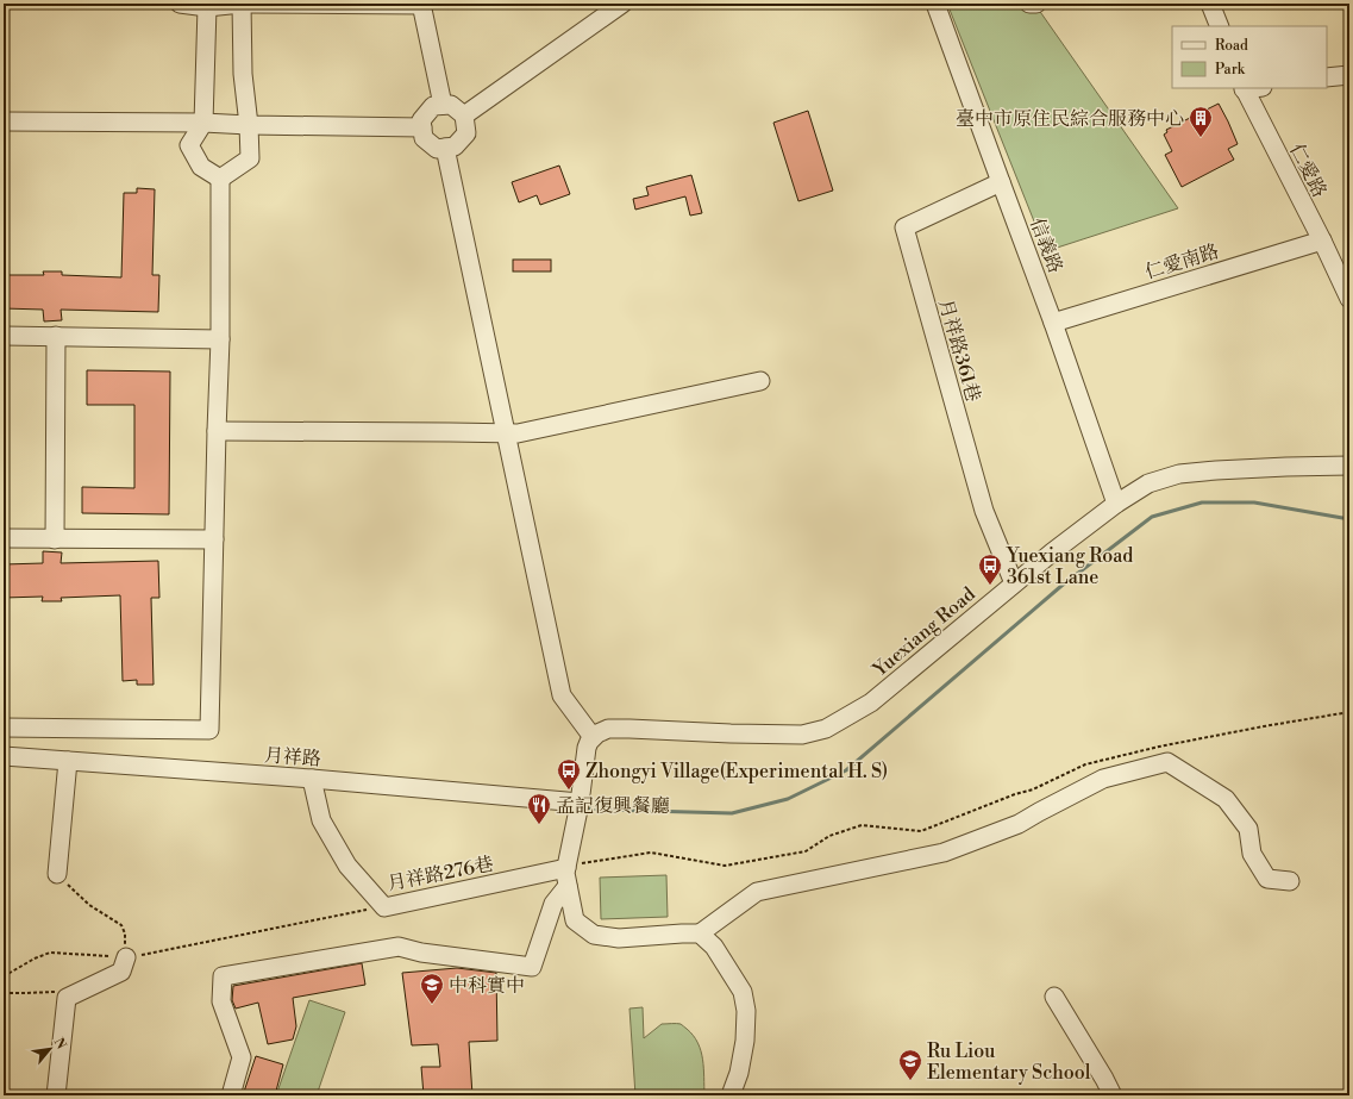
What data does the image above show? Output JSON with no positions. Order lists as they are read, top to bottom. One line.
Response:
{"streets":{"street":["仁愛路","信義路","仁愛南路","月祥路361巷","Yuexiang Road","月祥路","月祥路276巷"]},"crossings":[["仁愛路","仁愛南路"],["信義路","仁愛南路"],["信義路","月祥路361巷"],["信義路","Yuexiang Road"],["月祥路361巷","Yuexiang Road"],["月祥路","月祥路276巷"]],"places":{"building":["臺中市原住民綜合服務中心"],"bus stop":["Yuexiang Road 361st Lane","Zhongyi Village(Experimental H. S)"],"restaurant":["孟記復興餐廳"],"school or university":["中科實中","Ru Liou Elementary School"]},"legend":["Road","Park"],"north":"top right"}
